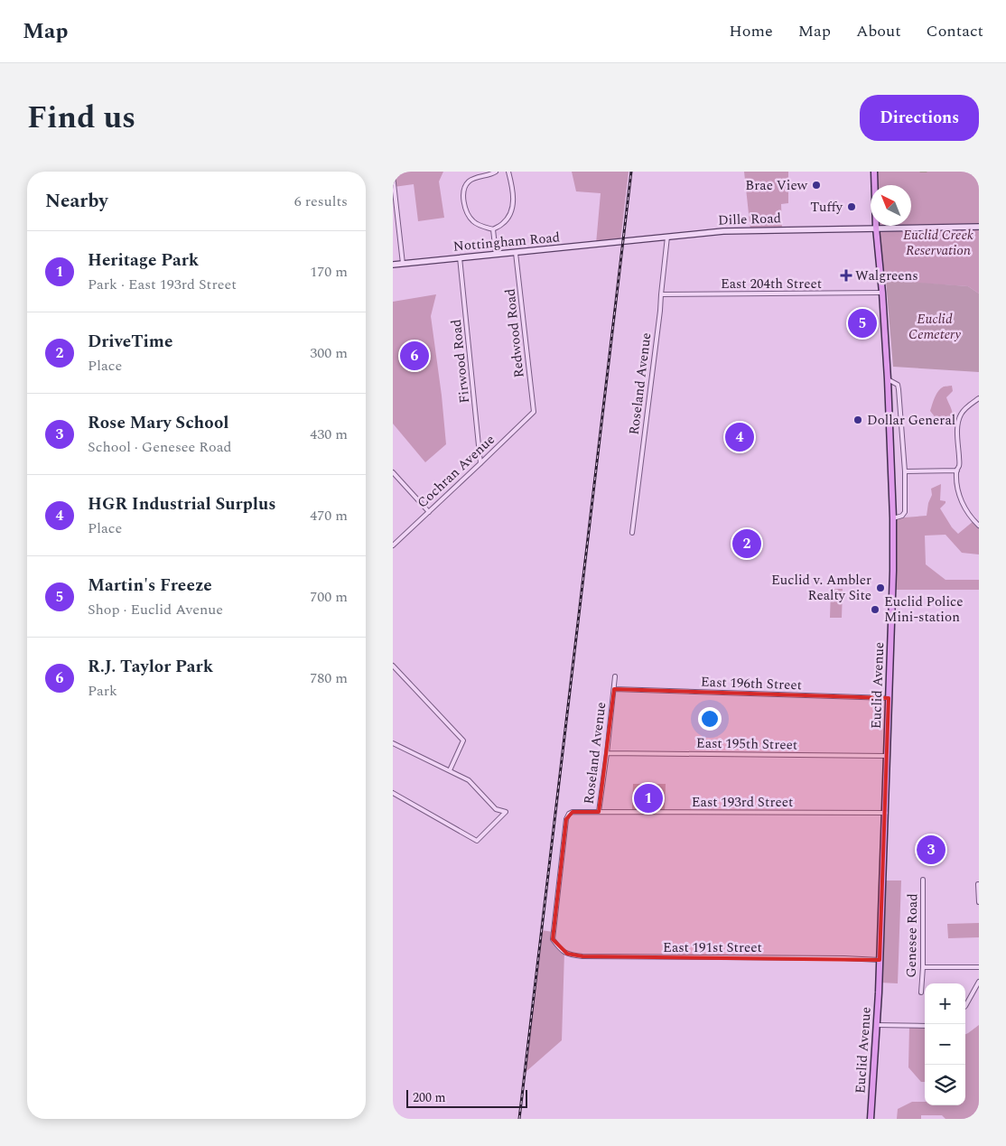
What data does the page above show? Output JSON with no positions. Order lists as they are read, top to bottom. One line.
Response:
{"streets":{"main road":["Euclid Avenue"],"street":["Dille Road","Nottingham Road","East 204th Street","Redwood Road","Firwood Road","Roseland Avenue","Cochran Avenue","East 196th Street","East 195th Street","East 193rd Street","Genesee Road","East 191st Street"]},"crossings":[["Dille Road","Nottingham Road"],["Dille Road","Roseland Avenue"],["Dille Road","Euclid Avenue"],["Nottingham Road","Redwood Road"],["Nottingham Road","Firwood Road"],["East 204th Street","Roseland Avenue"],["East 204th Street","Euclid Avenue"],["Redwood Road","Cochran Avenue"],["Firwood Road","Cochran Avenue"],["Roseland Avenue","East 196th Street"],["Roseland Avenue","East 195th Street"],["Roseland Avenue","East 193rd Street"],["Roseland Avenue","East 191st Street"],["East 196th Street","Euclid Avenue"],["Euclid Avenue","East 195th Street"],["Euclid Avenue","East 193rd Street"],["Euclid Avenue","East 191st Street"]],"parks":["Euclid Creek Reservation","Euclid Cemetery"],"places":{"other":["Brae View","Tuffy","Dollar General","Euclid v. Ambler Realty Site","Euclid Police Mini-station"],"health":["Walgreens"]},"scale_bar":"200 m","north":"top left","page":{"header":"Map","nav":["Home","Map","About","Contact"],"title":"Find us","buttons":"Directions","heading":["Nearby","6 results"],"list":[{"mark":"1","name":"Heritage Park","note":"Park · East 193rd Street","value":"170 m"},{"mark":"2","name":"DriveTime","note":"Place","value":"300 m"},{"mark":"3","name":"Rose Mary School","note":"School · Genesee Road","value":"430 m"},{"mark":"4","name":"HGR Industrial Surplus","note":"Place","value":"470 m"},{"mark":"5","name":"Martin's Freeze","note":"Shop · Euclid Avenue","value":"700 m"},{"mark":"6","name":"R.J. Taylor Park","note":"Park","value":"780 m"}],"pins":["5","6","4","2","1","3"],"map_buttons":["+","−"],"scale":"200 m"}}
